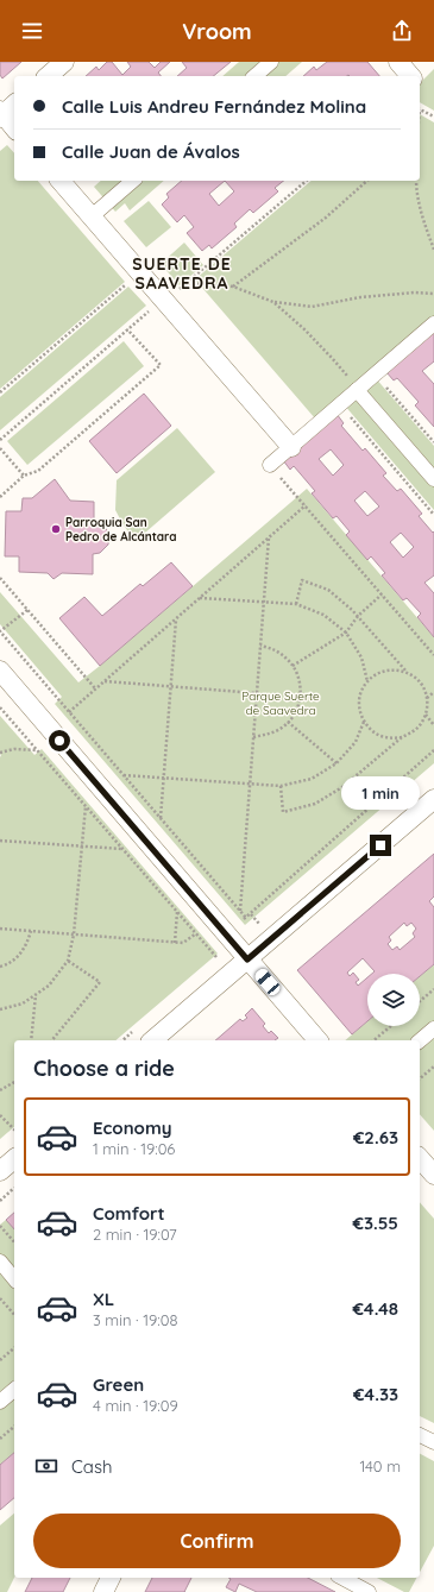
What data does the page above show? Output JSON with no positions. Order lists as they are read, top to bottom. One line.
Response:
{"districts":["SUERTE DE SAAVEDRA"],"parks":["Parque Suerte de Saavedra"],"places":["Parroquia San Pedro de Alcántara"],"page":{"header":"Vroom","banner":["Calle Luis Andreu Fernández Molina","Calle Juan de Ávalos"],"bubble":"1 min","heading":"Choose a ride","list":[{"name":"Economy","note":"1 min · 19:06","value":"€2.63"},{"name":"Comfort","note":"2 min · 19:07","value":"€3.55"},{"name":"XL","note":"3 min · 19:08","value":"€4.48"},{"name":"Green","note":"4 min · 19:09","value":"€4.33"}],"pay":["Cash","140 m"],"buttons":"Confirm"}}
